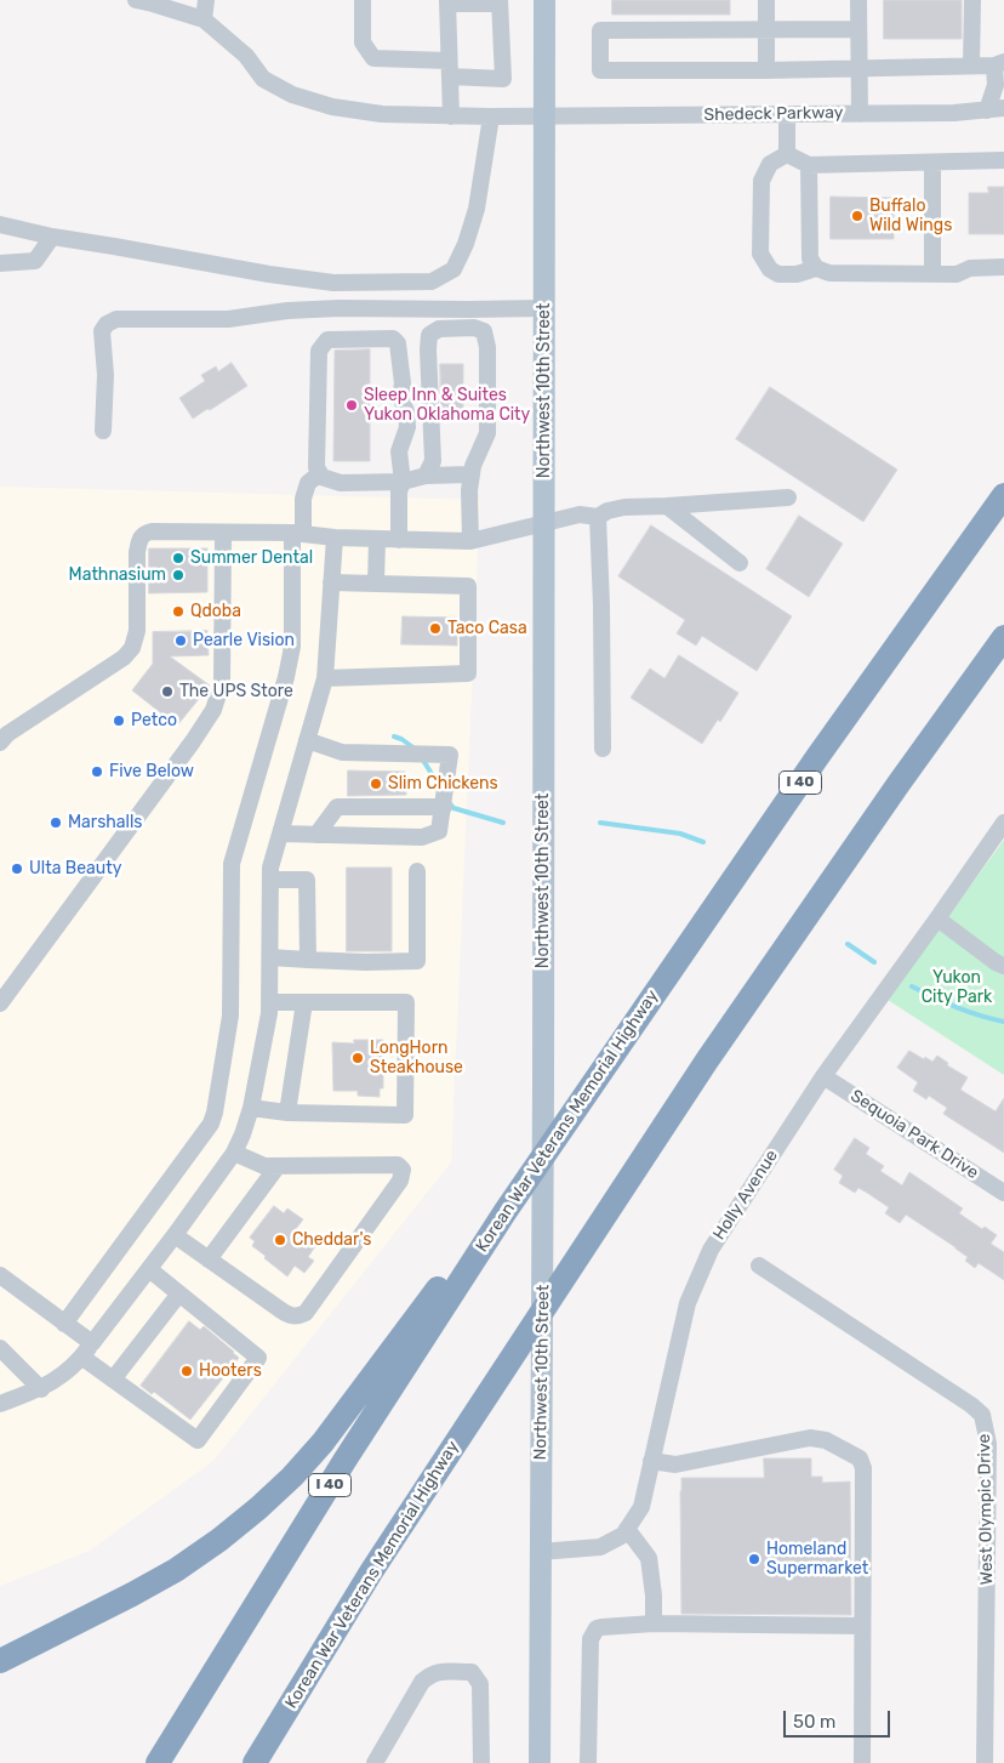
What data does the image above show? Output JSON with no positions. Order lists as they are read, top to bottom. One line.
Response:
{"streets":{"highway":["I 40","Korean War Veterans Memorial Highway"],"main road":["Northwest 10th Street"],"street":["Shedeck Parkway","Sequoia Park Drive","Holly Avenue","West Olympic Drive"]},"crossings":[["Shedeck Parkway","Northwest 10th Street"],["Northwest 10th Street","Holly Avenue"],["Sequoia Park Drive","Holly Avenue"]],"parks":["Yukon City Park"],"places":["Buffalo Wild Wings","Sleep Inn & Suites Yukon Oklahoma City","Summer Dental","Mathnasium","Qdoba","Taco Casa","Pearle Vision","The UPS Store","Petco","Five Below","Slim Chickens","Marshalls","Ulta Beauty","LongHorn Steakhouse","Cheddar's","Hooters","Homeland Supermarket"],"scale_bar":"50 m"}
